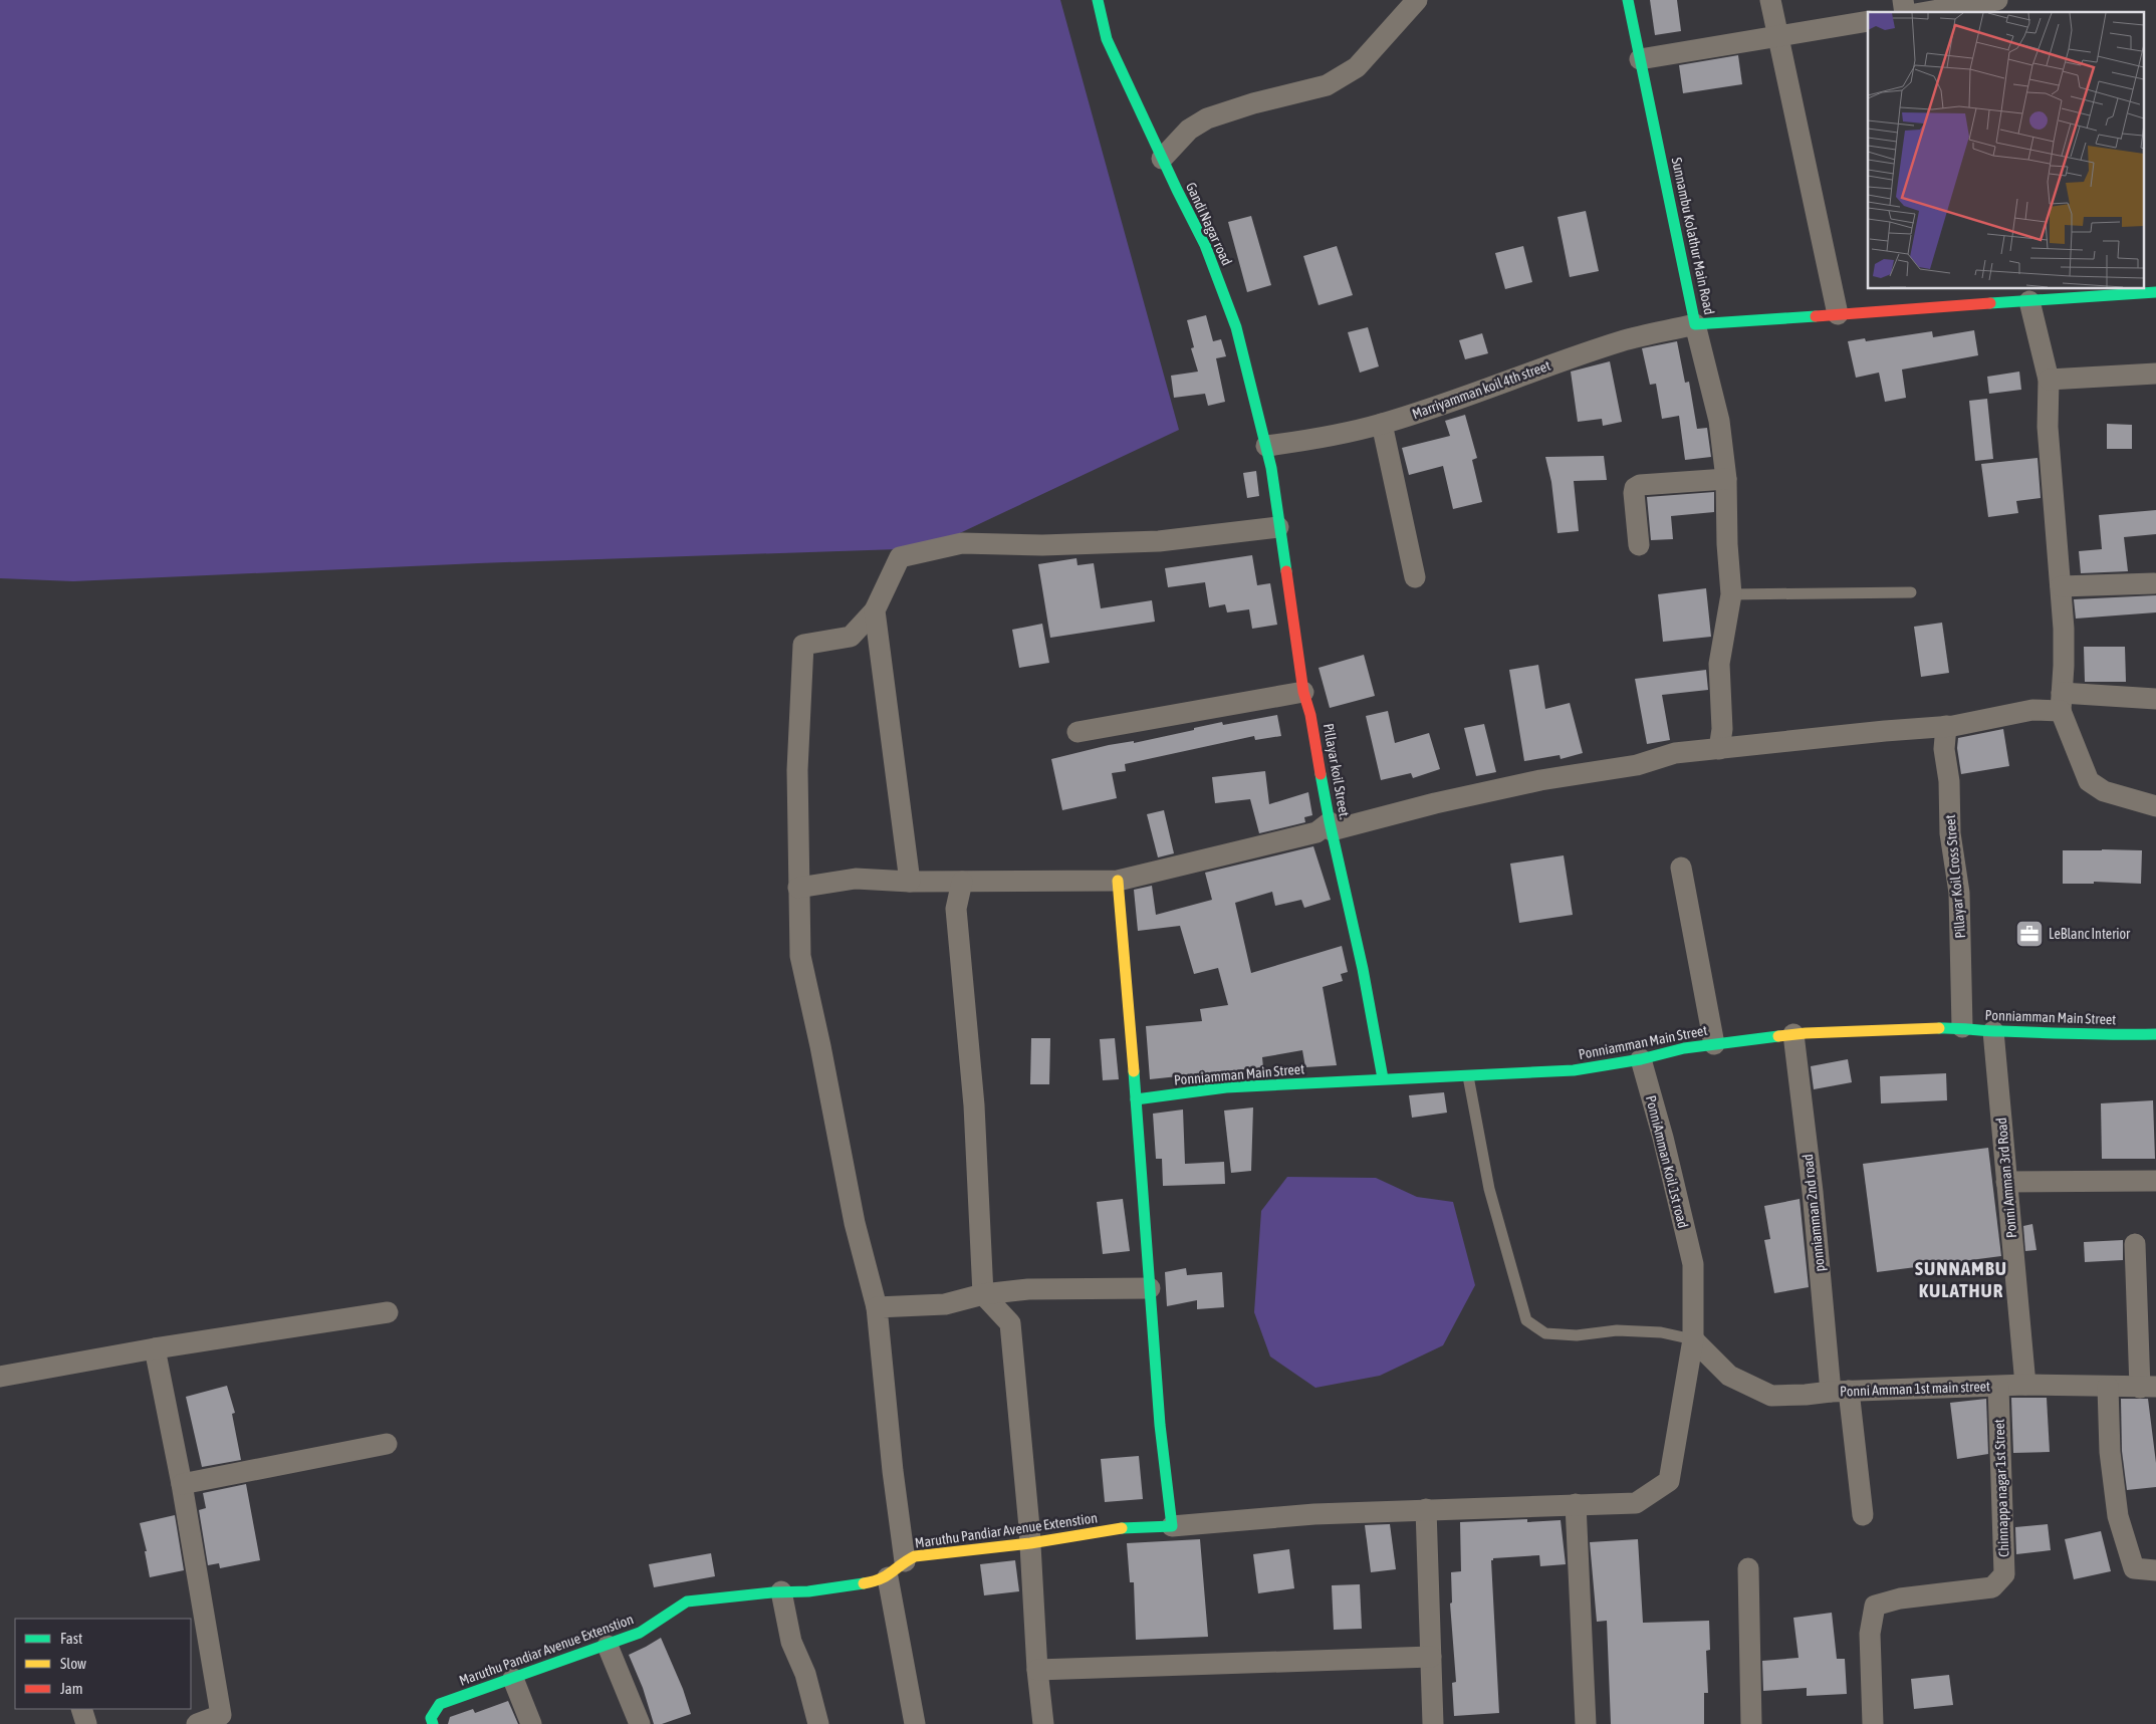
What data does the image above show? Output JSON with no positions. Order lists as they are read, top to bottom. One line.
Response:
{"streets":{"street":["Gandi Nagar road","Sunnambu Kolathur Main Road","Marriyamman koil 4th street","Pillayar koil Street.","Pillayar Koil Cross Street","Ponniamman Main Street","PonniAmman Koil 1st road","Ponni Amman 3rd Road","ponniamman 2nd road","Ponni Amman 1st main street","Chinnappa nagar 1st Street","Maruthu Pandiar Avenue Extenstion"]},"crossings":[["Gandi Nagar road","Marriyamman koil 4th street"],["Gandi Nagar road","Pillayar koil Street."],["Sunnambu Kolathur Main Road","Marriyamman koil 4th street"],["Pillayar koil Street.","Ponniamman Main Street"],["Pillayar Koil Cross Street","Ponniamman Main Street"],["Ponniamman Main Street","PonniAmman Koil 1st road"],["Ponniamman Main Street","Ponni Amman 3rd Road"],["Ponniamman Main Street","ponniamman 2nd road"],["PonniAmman Koil 1st road","Ponni Amman 1st main street"],["PonniAmman Koil 1st road","Maruthu Pandiar Avenue Extenstion"],["Ponni Amman 3rd Road","Ponni Amman 1st main street"],["ponniamman 2nd road","Ponni Amman 1st main street"],["Ponni Amman 1st main street","Chinnappa nagar 1st Street"]],"districts":["SUNNAMBU KULATHUR"],"places":{"office":["LeBlanc Interior"]},"legend":["Fast","Slow","Jam"]}
